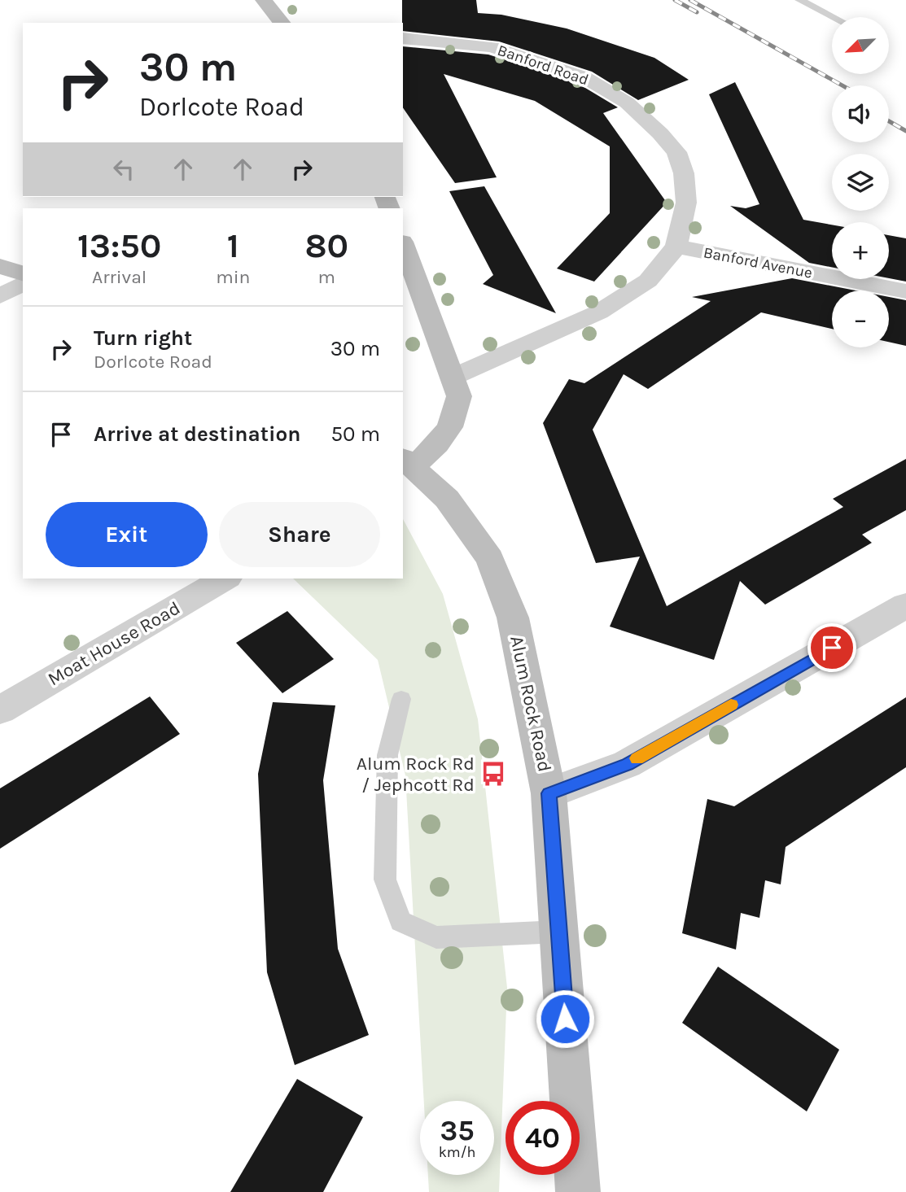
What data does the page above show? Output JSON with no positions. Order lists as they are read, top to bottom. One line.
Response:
{"streets":{"street":["Banford Road","Banford Avenue","Moat House Road","Alum Rock Road"]},"crossings":[["Banford Road","Banford Avenue"]],"places":{"bus stop":["Alum Rock Rd / Jephcott Rd"]},"north":"bottom left","page":{"map_buttons":["+","−"],"turn":["30 m","Dorlcote Road"],"eta":["13:50","Arrival","1","min","80","m"],"list":[{"name":"Turn right","note":"Dorlcote Road","value":"30 m"},{"name":"Arrive at destination","value":"50 m"}],"buttons":["Exit","Share"],"speed":"35 km/h","limit":"40"}}
